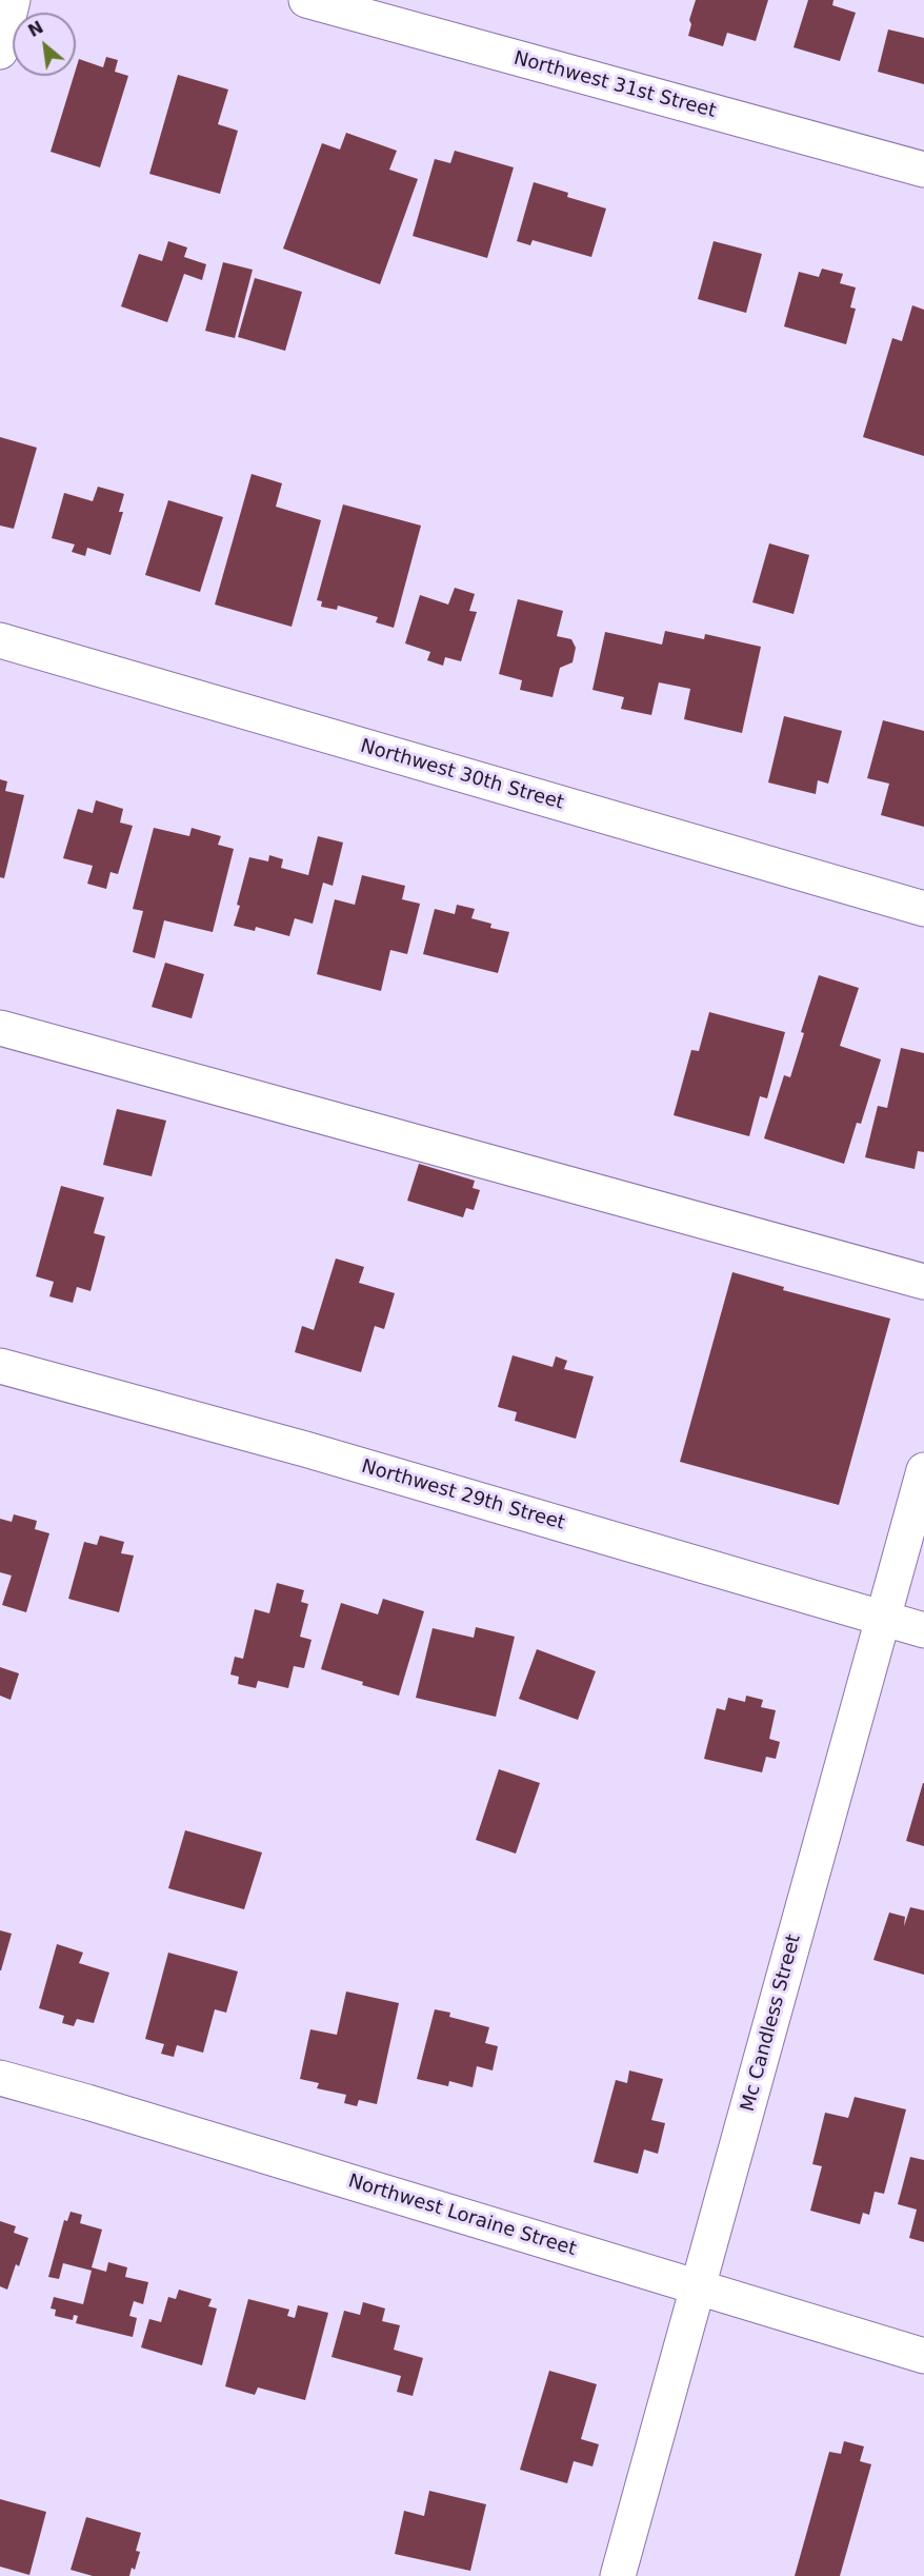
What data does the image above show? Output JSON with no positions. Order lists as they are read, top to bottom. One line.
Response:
{"streets":{"street":["Northwest 31st Street","Northwest 30th Street","Northwest 29th Street","Mc Candless Street","Northwest Loraine Street"]},"crossings":[["Northwest 29th Street","Mc Candless Street"],["Mc Candless Street","Northwest Loraine Street"]],"north":"top left"}
